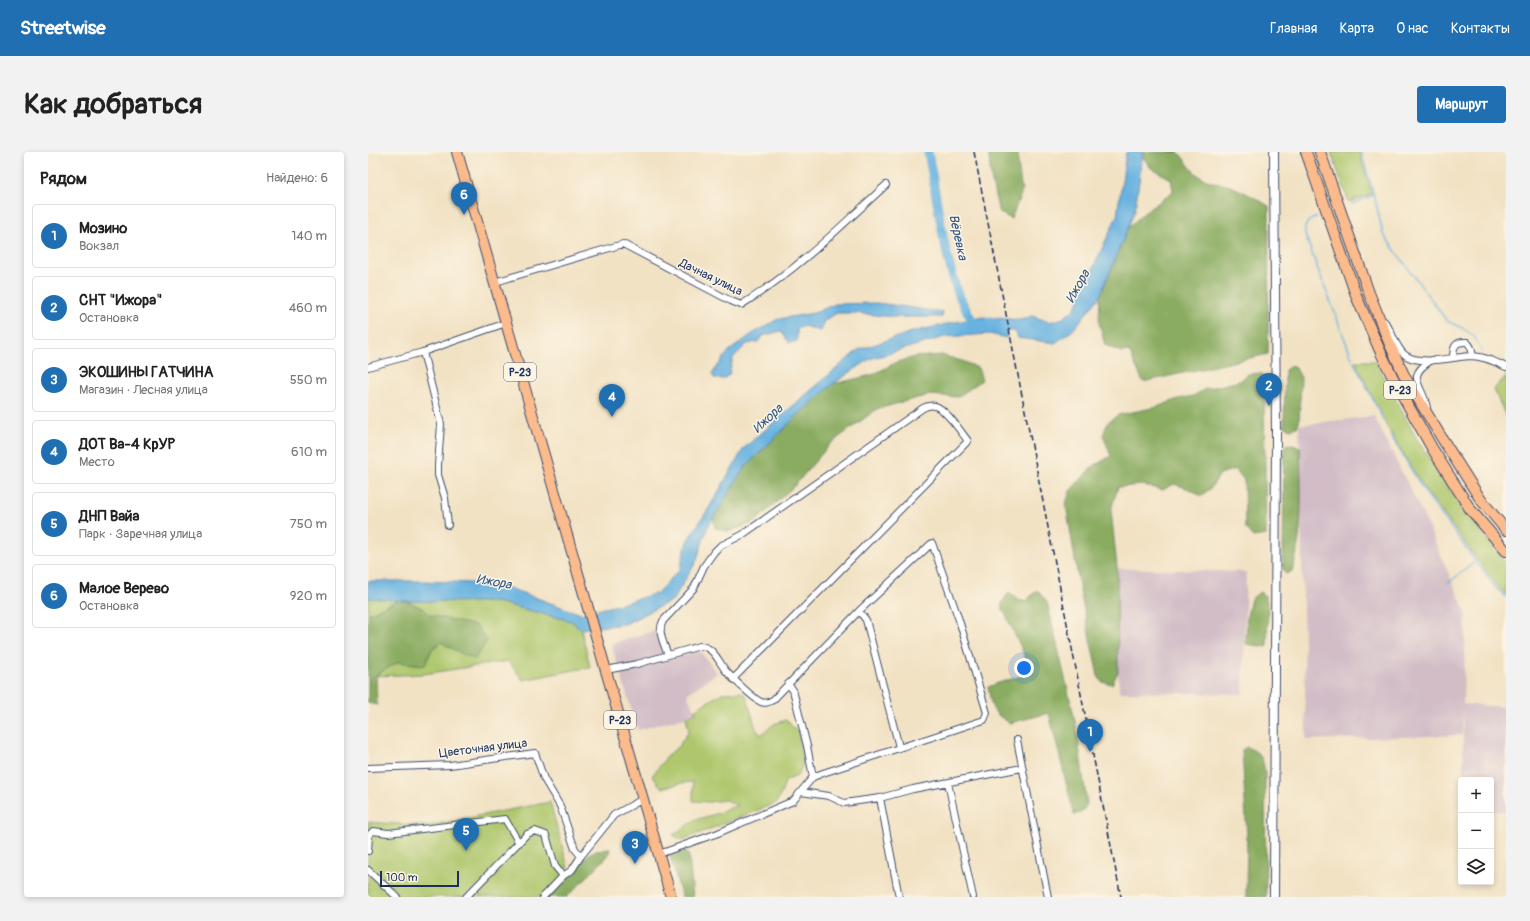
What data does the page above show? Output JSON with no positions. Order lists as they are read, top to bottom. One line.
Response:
{"streets":{"main road":["Р-23"],"street":["Дачная улица","Цветочная улица"]},"crossings":[["Дачная улица","Р-23"]],"water":["Вёревка","Ижора"],"scale_bar":"100 m","page":{"header":"Streetwise","nav":["Главная","Карта","О нас","Контакты"],"buttons":"Маршрут","title":"Как добраться","heading":["Рядом","Найдено: 6"],"pins":["6","2","4","1","5","3"],"list":[{"mark":"1","name":"Мозино","note":"Вокзал","value":"140 m"},{"mark":"2","name":"СНТ \"Ижора\"","note":"Остановка","value":"460 m"},{"mark":"3","name":"ЭКОШИНЫ ГАТЧИНА","note":"Магазин · Лесная улица","value":"550 m"},{"mark":"4","name":"ДОТ Ва-4 КрУР","note":"Место","value":"610 m"},{"mark":"5","name":"ДНП Вайа","note":"Парк · Заречная улица","value":"750 m"},{"mark":"6","name":"Малое Верево","note":"Остановка","value":"920 m"}],"map_buttons":["+","−"],"scale":"100 m"}}
